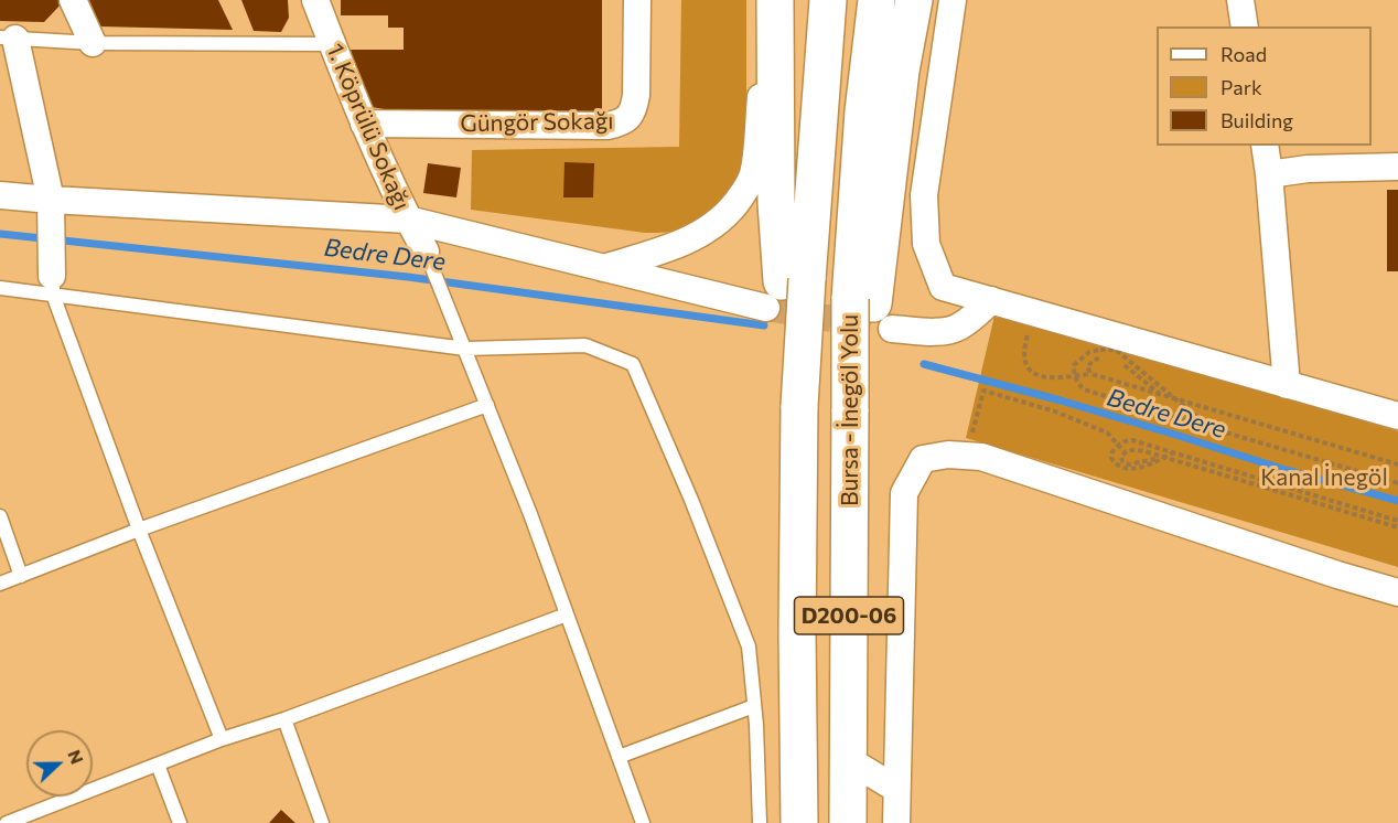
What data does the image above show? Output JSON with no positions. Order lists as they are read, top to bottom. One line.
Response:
{"streets":{"highway":["Bursa - İnegöl Yolu","D200-06"],"street":["Güngör Sokağı","1. Köprülü Sokağı"]},"crossings":[["Güngör Sokağı","1. Köprülü Sokağı"]],"water":["Bedre Dere"],"parks":["Kanal İnegöl"],"legend":["Road","Park","Building"],"north":"right"}
